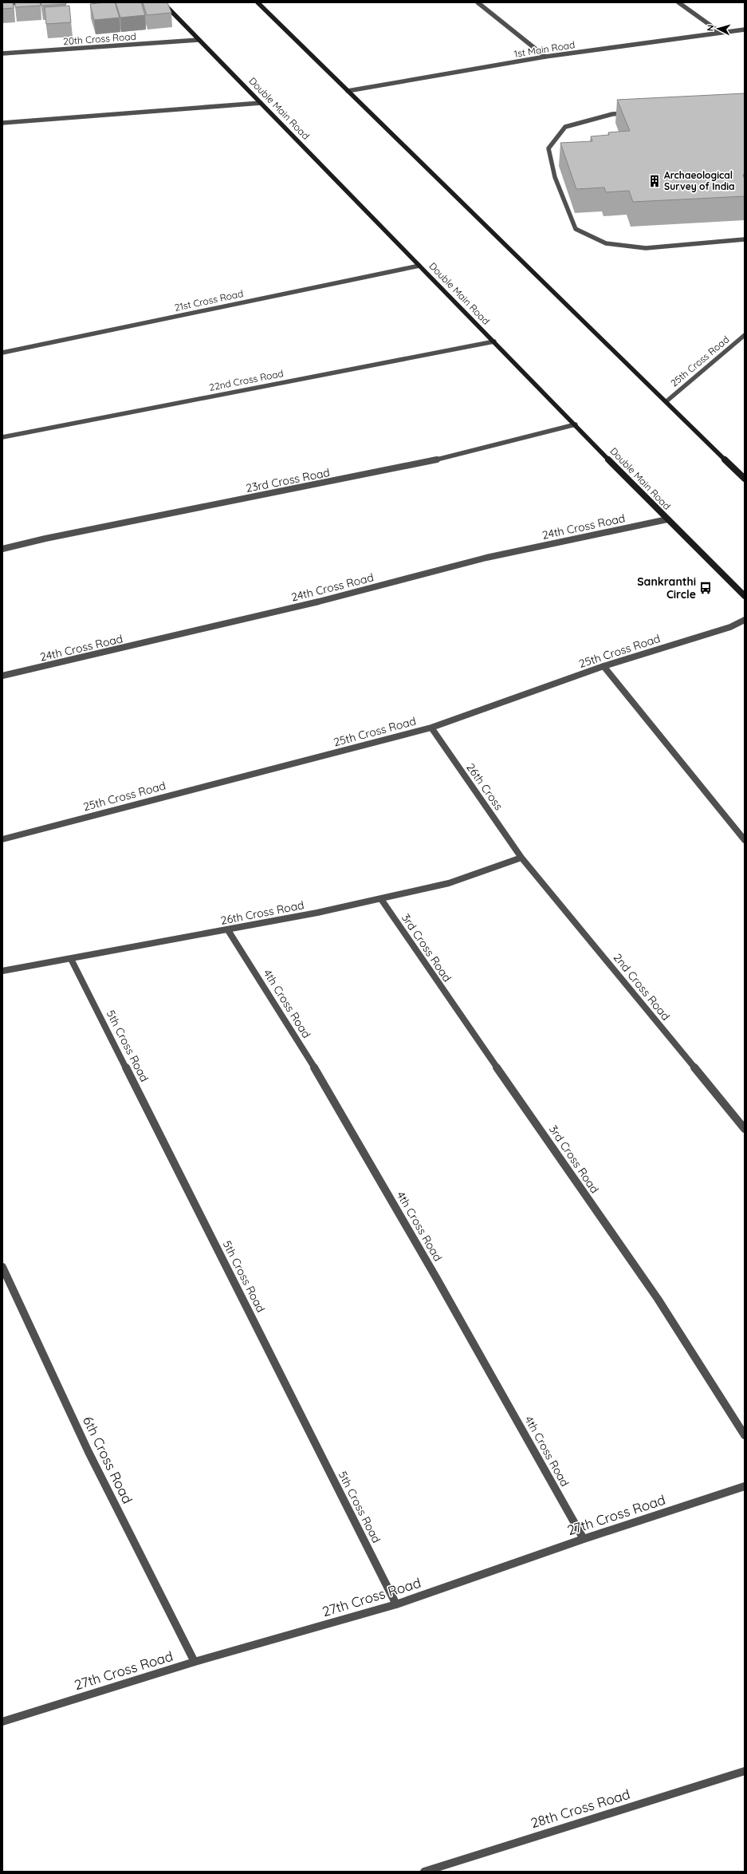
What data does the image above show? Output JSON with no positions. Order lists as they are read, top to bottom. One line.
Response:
{"streets":{"street":["20th Cross Road","1st Main Road","Double Main Road","21st Cross Road","25th Cross Road","22nd Cross Road","23rd Cross Road","24th Cross Road","26th Cross","26th Cross Road","3rd Cross Road","2nd Cross Road","4th Cross Road","5th Cross Road","6th Cross Road","27th Cross Road","28th Cross Road"]},"crossings":[["20th Cross Road","Double Main Road"],["Double Main Road","21st Cross Road"],["Double Main Road","22nd Cross Road"],["Double Main Road","23rd Cross Road"],["Double Main Road","24th Cross Road"],["25th Cross Road","26th Cross"],["26th Cross","26th Cross Road"],["26th Cross","2nd Cross Road"],["26th Cross Road","3rd Cross Road"],["26th Cross Road","2nd Cross Road"],["26th Cross Road","4th Cross Road"],["26th Cross Road","5th Cross Road"],["4th Cross Road","27th Cross Road"],["5th Cross Road","27th Cross Road"],["6th Cross Road","27th Cross Road"]],"places":{"building":["Archaeological Survey of India"],"bus stop":["Sankranthi Circle"]},"north":"left"}
